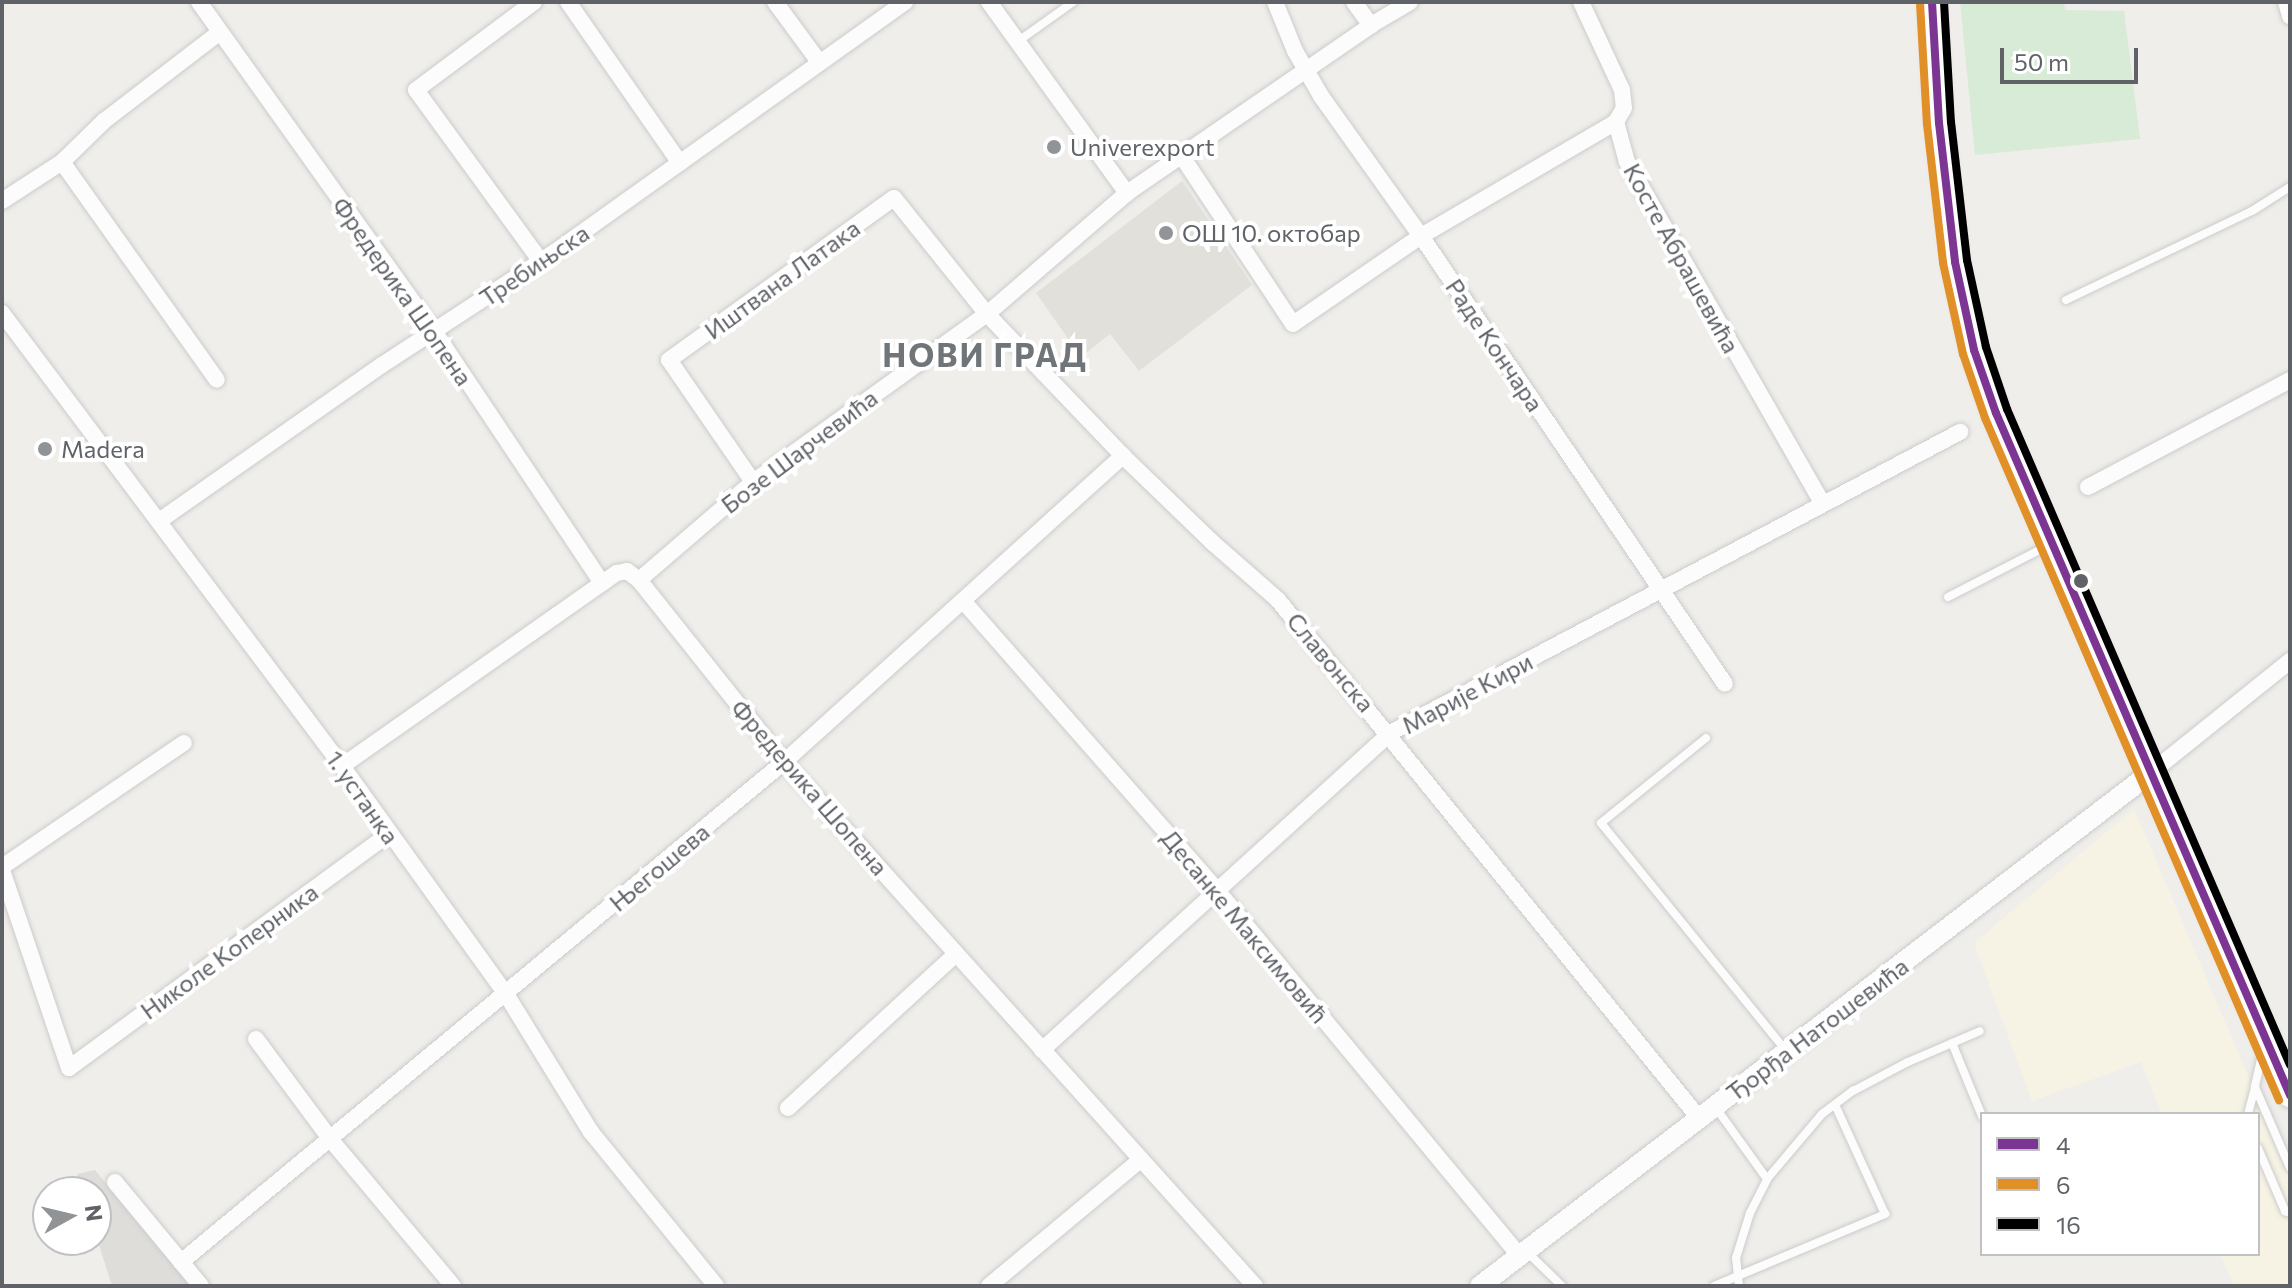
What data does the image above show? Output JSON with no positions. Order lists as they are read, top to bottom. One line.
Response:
{"streets":{"street":["Косте Абрашевића","Требињска","Иштвана Латака","Фредерика Шопена","Раде Кончара","Бозе Шарчевића","Славонска","Марије Кири","1. устанка","Његошева","Десанке Максимовић","Николе Коперника","Ђорђа Натошевића"]},"crossings":[["Косте Абрашевића","Марије Кири"],["Требињска","Фредерика Шопена"],["Требињска","1. устанка"],["Иштвана Латака","Бозе Шарчевића"],["Иштвана Латака","Славонска"],["Фредерика Шопена","Бозе Шарчевића"],["Фредерика Шопена","Марије Кири"],["Фредерика Шопена","Његошева"],["Раде Кончара","Бозе Шарчевића"],["Раде Кончара","Марије Кири"],["Бозе Шарчевића","Славонска"],["Славонска","Марије Кири"],["Славонска","Његошева"],["Славонска","Ђорђа Натошевића"],["Марије Кири","Десанке Максимовић"],["1. устанка","Његошева"],["1. устанка","Николе Коперника"],["Његошева","Десанке Максимовић"],["Десанке Максимовић","Ђорђа Натошевића"]],"districts":["НОВИ ГРАД"],"places":["Univerexport","ОШ 10. октобар","Madera"],"lines":["transit line 4","transit line 16","transit line 6"],"legend":["4","6","16"],"scale_bar":"50 m","north":"right"}
